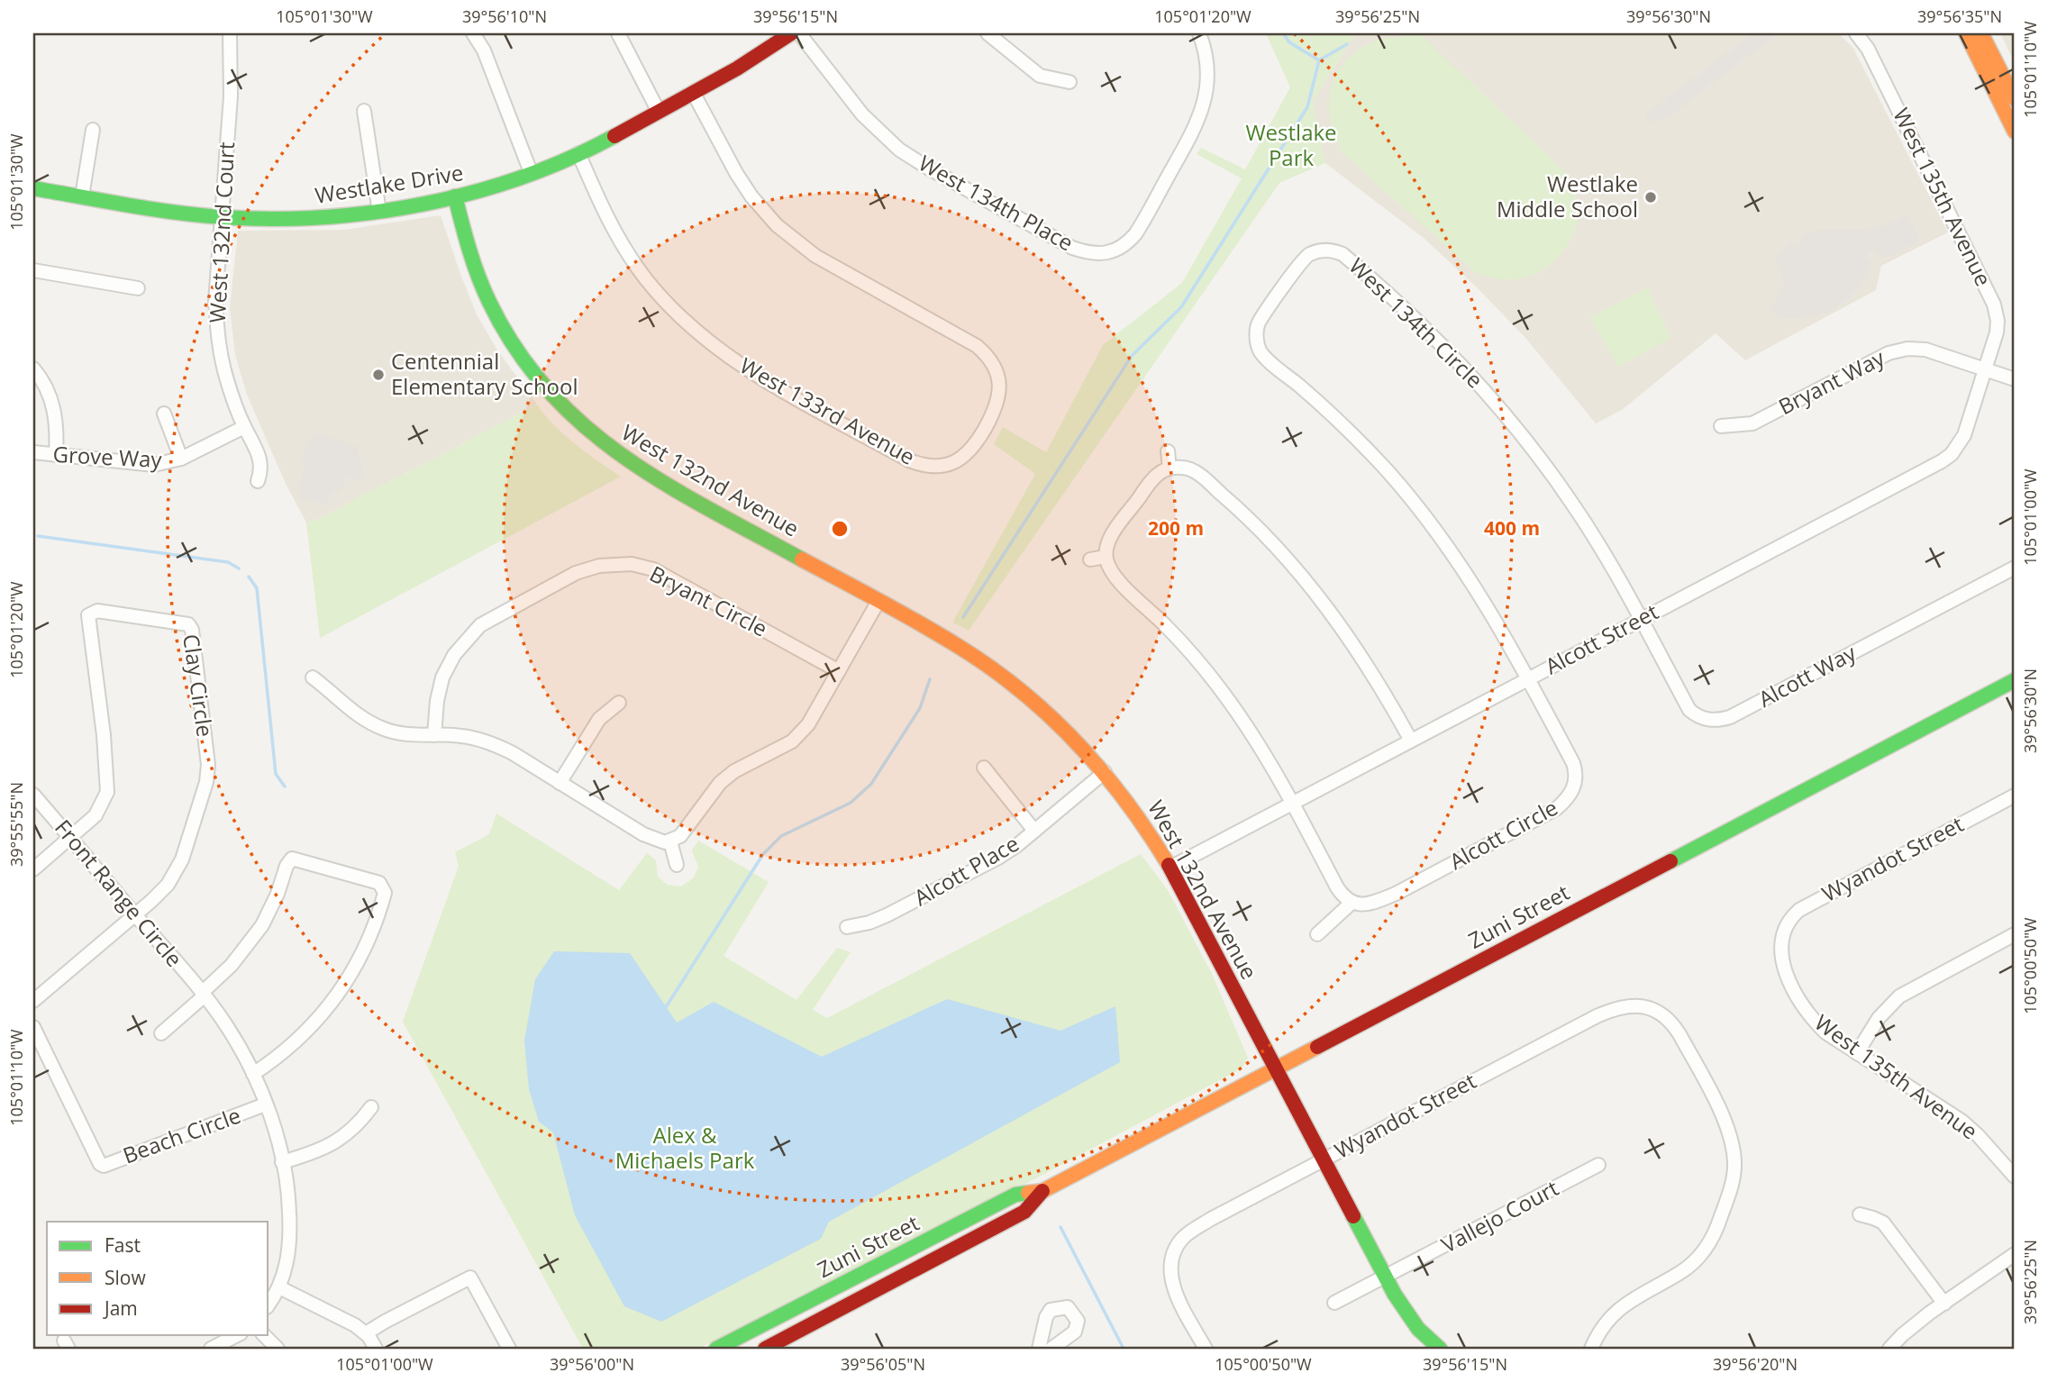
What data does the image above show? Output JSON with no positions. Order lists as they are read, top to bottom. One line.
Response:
{"streets":{"street":["Westlake Drive","West 135th Avenue","West 134th Place","West 132nd Court","West 134th Circle","Bryant Way","West 133rd Avenue","Grove Way","West 132nd Avenue","Bryant Circle","Alcott Street","Alcott Way","Clay Circle","Alcott Circle","Wyandot Street","Alcott Place","Front Range Circle","Zuni Street","Beach Circle","Vallejo Court"]},"crossings":[["Westlake Drive","West 132nd Court"],["Westlake Drive","West 133rd Avenue"],["Westlake Drive","West 132nd Avenue"],["West 135th Avenue","Bryant Way"],["West 135th Avenue","Alcott Street"],["West 135th Avenue","Wyandot Street"],["West 132nd Court","Grove Way"],["West 134th Circle","Alcott Street"],["West 134th Circle","Alcott Way"],["West 134th Circle","Alcott Circle"],["Bryant Way","Alcott Street"],["West 132nd Avenue","Alcott Street"],["West 132nd Avenue","Wyandot Street"],["West 132nd Avenue","Alcott Place"],["West 132nd Avenue","Zuni Street"],["West 132nd Avenue","Vallejo Court"],["Alcott Street","Alcott Way"],["Alcott Street","Alcott Circle"],["Clay Circle","Front Range Circle"],["Front Range Circle","Beach Circle"]],"parks":["Westlake Park","Alex & Michaels Park"],"places":["Westlake Middle School","Centennial Elementary School"],"legend":["Fast","Slow","Jam"],"coordinates":["105°01'30\"W","39°56'10\"N","39°56'15\"N","105°01'20\"W","39°56'25\"N","39°56'30\"N","39°56'35\"N","105°01'10\"W","105°01'00\"W","39°55'55\"N","105°00'50\"W","39°56'00\"N","39°56'05\"N","39°56'20\"N"],"rings":["200 m","400 m"]}
